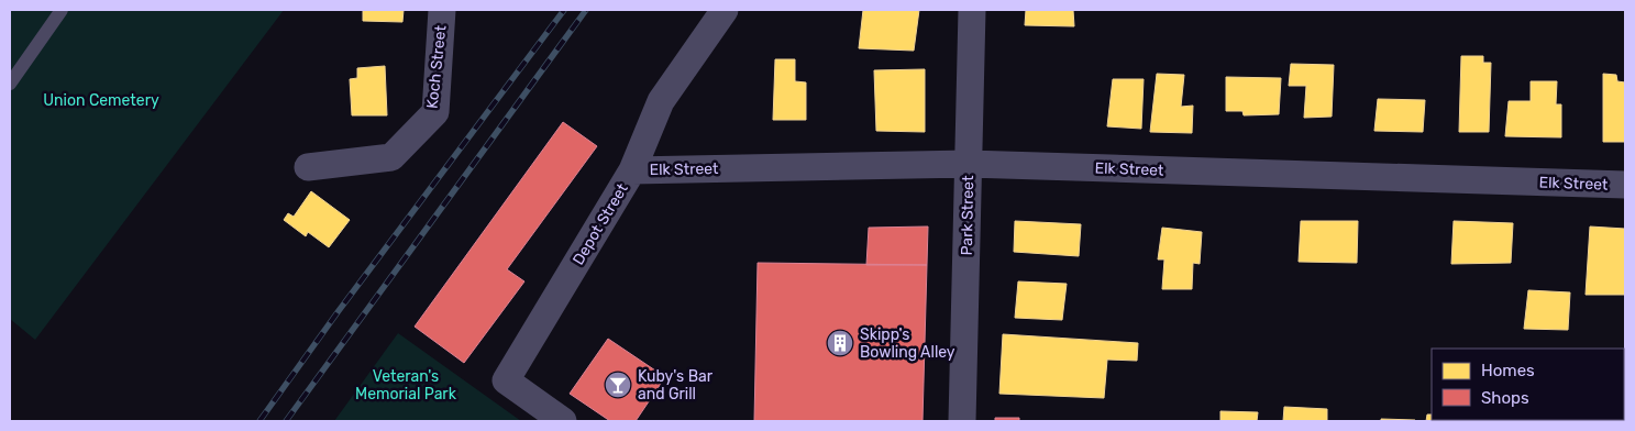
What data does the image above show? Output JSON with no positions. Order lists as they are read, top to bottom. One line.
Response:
{"streets":{"street":["Koch Street","Elk Street","Park Street","Depot Street"]},"crossings":[["Elk Street","Park Street"],["Elk Street","Depot Street"]],"parks":["Union Cemetery","Veteran's Memorial Park"],"places":{"building":["Skipp's Bowling Alley"],"bar":["Kuby's Bar and Grill"]},"legend":["Homes","Shops"]}
